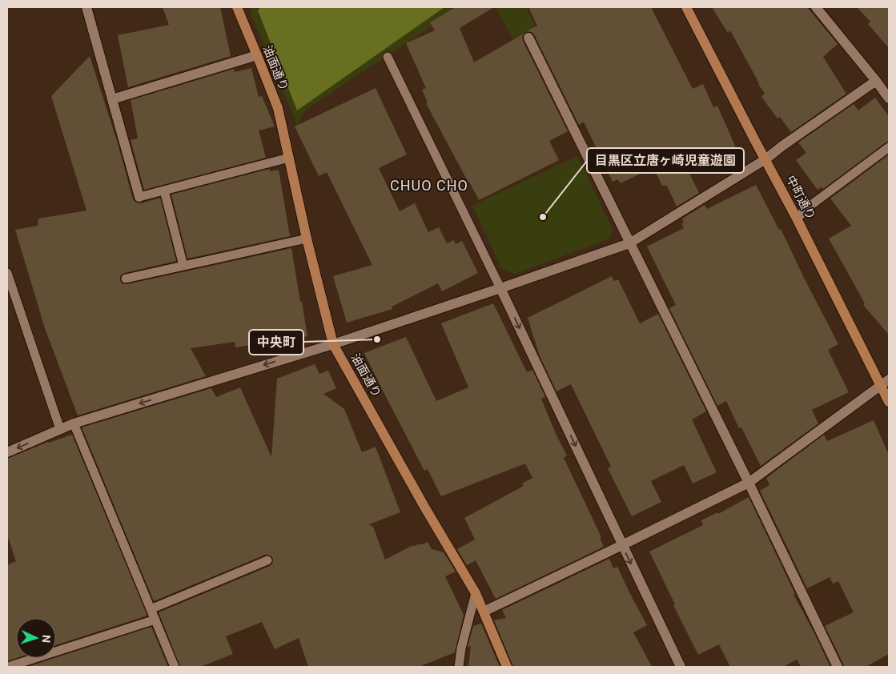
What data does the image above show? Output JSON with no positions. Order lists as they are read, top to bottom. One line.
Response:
{"streets":{"street":["油面通り","中町通り"]},"districts":["CHUO CHO"],"places":["目黒区立唐ヶ崎児童遊園","中央町"],"north":"right"}
